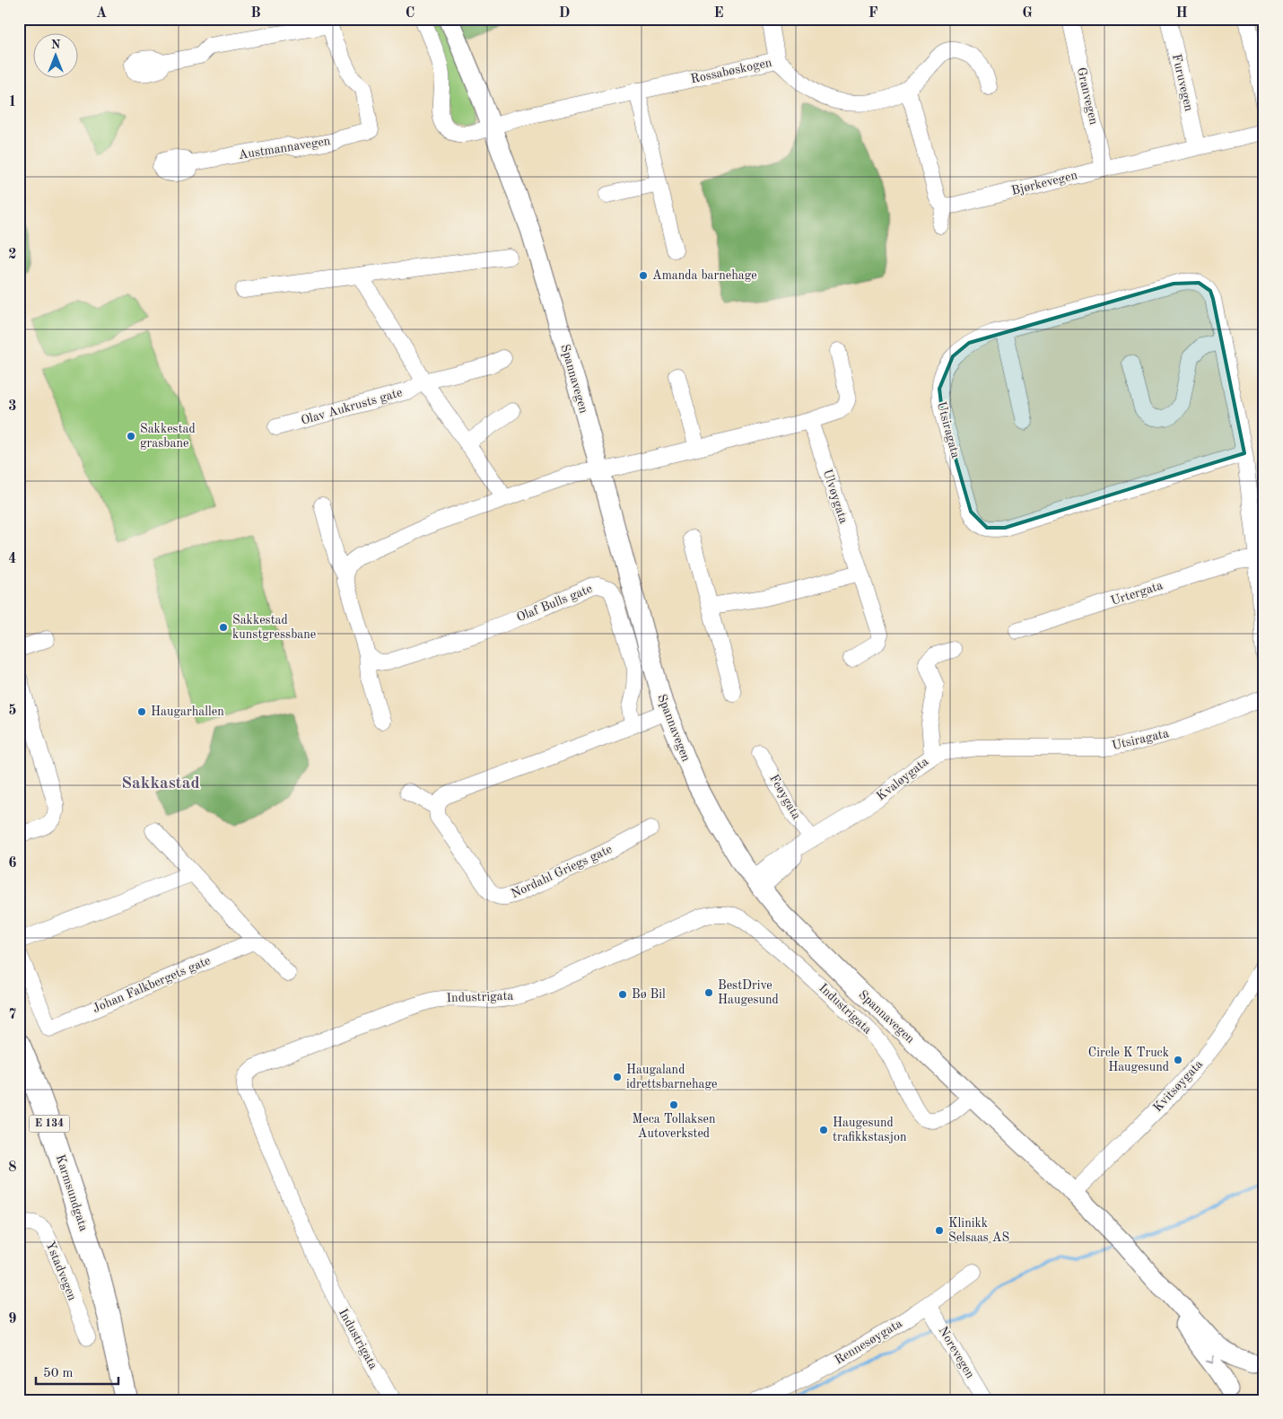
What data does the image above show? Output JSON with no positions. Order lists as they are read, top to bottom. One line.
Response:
{"streets":{"highway":["E 134","Karmsundgata"],"main road":["Spannavegen"],"street":["Rossabøskogen","Furuvegen","Granvegen","Austmannavegen","Bjørkevegen","Olav Aukrusts gate","Utsiragata","Ulvøygata","Urtergata","Olaf Bulls gate","Kvaløygata","Feøygata","Nordahl Griegs gate","Johan Falkbergets gate","Industrigata","Kvitsøygata","Ystadvegen","Rennesøygata","Norevegen"]},"crossings":[["Rossabøskogen","Spannavegen"],["Furuvegen","Bjørkevegen"],["Granvegen","Bjørkevegen"],["Spannavegen","Kvaløygata"],["Spannavegen","Industrigata"],["Spannavegen","Kvitsøygata"],["Utsiragata","Urtergata"],["Utsiragata","Kvaløygata"],["Kvaløygata","Feøygata"],["Rennesøygata","Norevegen"]],"districts":["Sakkastad"],"places":["Amanda barnehage","Sakkestad grasbane","Sakkestad kunstgressbane","Haugarhallen","BestDrive Haugesund","Bø Bil","Circle K Truck Haugesund","Haugaland idrettsbarnehage","Meca Tollaksen Autoverksted","Haugesund trafikkstasjon","Klinikk Selsaas AS"],"scale_bar":"50 m","north":"top","grid":{"columns":["A","B","C","D","E","F","G","H"],"rows":["1","2","3","4","5","6","7","8","9"]}}
